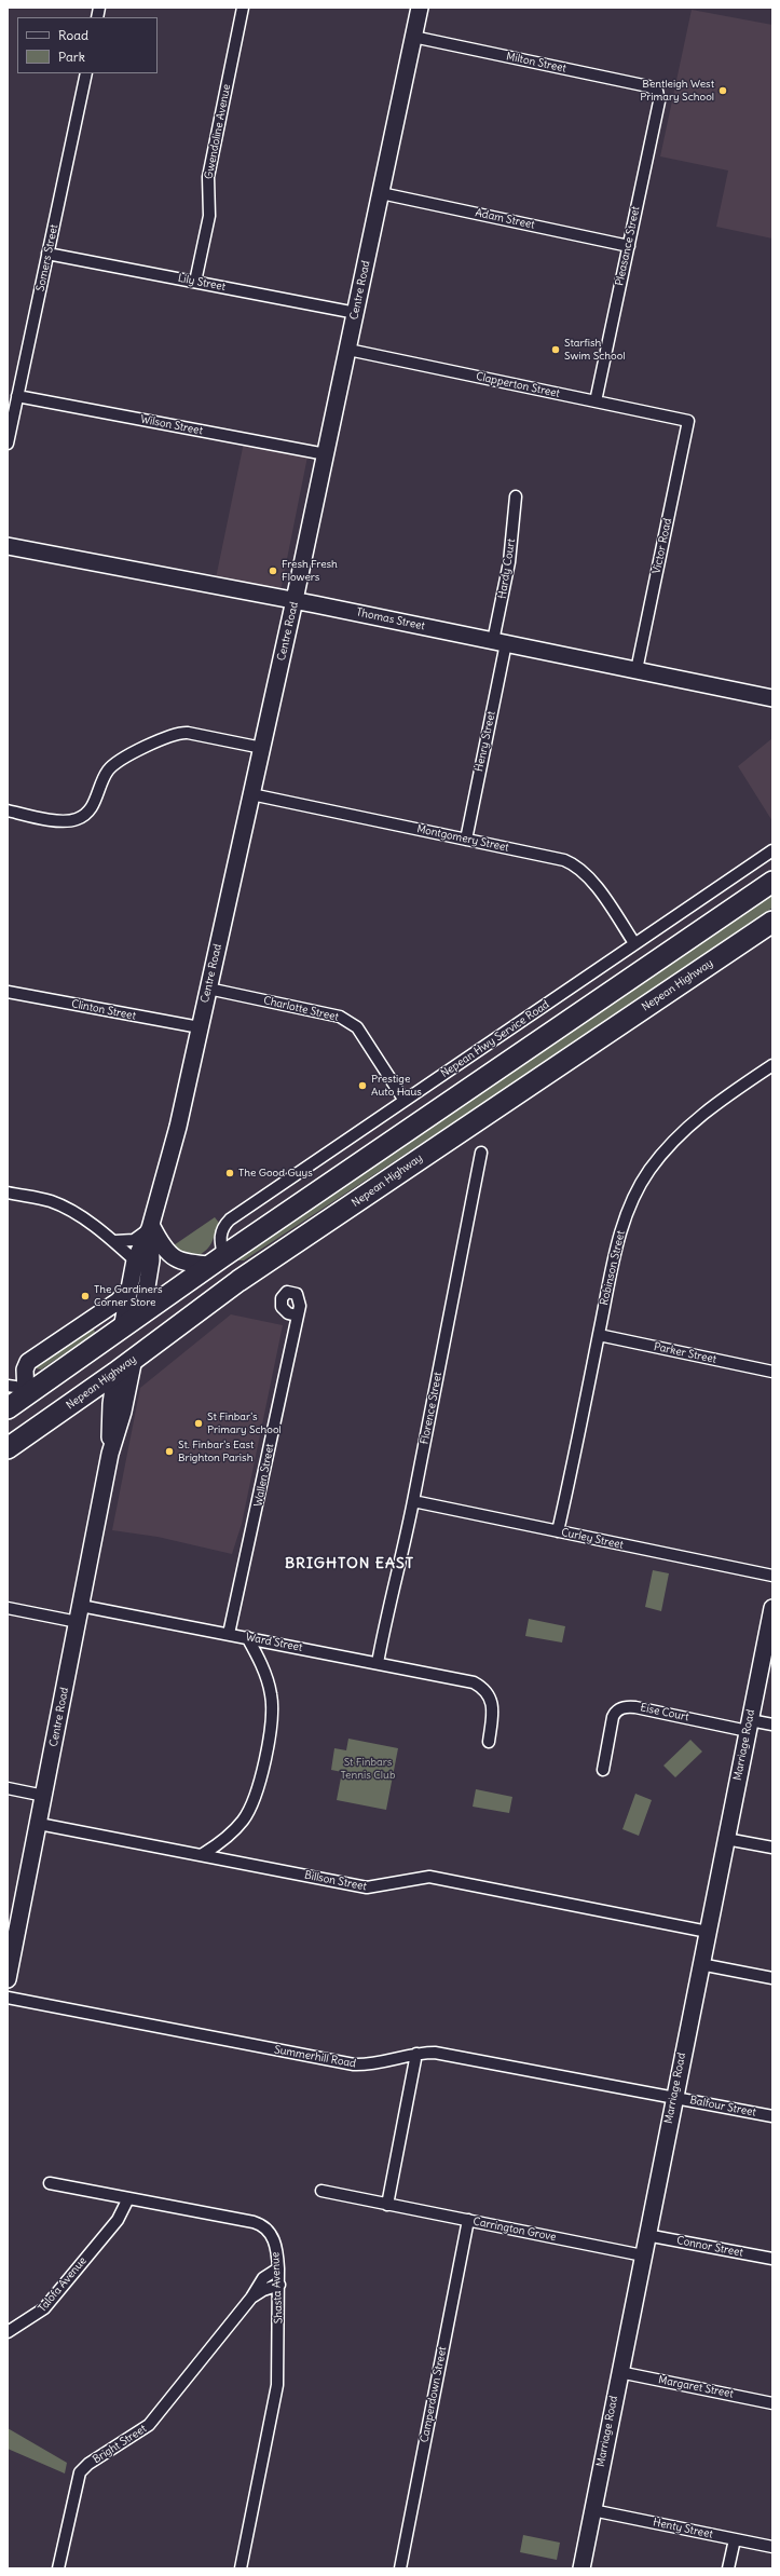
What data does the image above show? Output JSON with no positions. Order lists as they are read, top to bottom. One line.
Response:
{"streets":{"highway":["Centre Road","Nepean Highway"],"main road":["Thomas Street","Marriage Road"],"street":["Milton Street","Gwendoline Avenue","Adam Street","Pleasance Street","Somers Street","Lily Street","Clapperton Street","Wilson Street","Victor Road","Hardy Court","Henry Street","Montgomery Street","Charlotte Street","Clinton Street","Nepean Hwy Service Road","Robinson Street","Parker Street","Florence Street","Wallen Street","Curley Street","Ward Street","Eise Court","Billson Street","Summerhill Road","Balfour Street","Carrington Grove","Connor Street","Talofa Avenue","Shasta Avenue","Margaret Street","Camperdown Street","Bright Street","Henty Street"]},"crossings":[["Milton Street","Pleasance Street"],["Milton Street","Centre Road"],["Gwendoline Avenue","Lily Street"],["Adam Street","Pleasance Street"],["Adam Street","Centre Road"],["Pleasance Street","Clapperton Street"],["Somers Street","Lily Street"],["Somers Street","Wilson Street"],["Lily Street","Centre Road"],["Centre Road","Clapperton Street"],["Centre Road","Wilson Street"],["Centre Road","Thomas Street"],["Centre Road","Montgomery Street"],["Centre Road","Nepean Highway"],["Centre Road","Charlotte Street"],["Centre Road","Clinton Street"],["Centre Road","Ward Street"],["Centre Road","Billson Street"],["Clapperton Street","Victor Road"],["Victor Road","Thomas Street"],["Hardy Court","Thomas Street"],["Hardy Court","Henry Street"],["Thomas Street","Henry Street"],["Henry Street","Montgomery Street"],["Montgomery Street","Nepean Hwy Service Road"],["Charlotte Street","Nepean Hwy Service Road"],["Robinson Street","Parker Street"],["Robinson Street","Curley Street"],["Florence Street","Curley Street"],["Florence Street","Ward Street"],["Wallen Street","Ward Street"],["Eise Court","Marriage Road"],["Marriage Road","Billson Street"],["Marriage Road","Summerhill Road"],["Marriage Road","Balfour Street"],["Marriage Road","Carrington Grove"],["Marriage Road","Connor Street"],["Marriage Road","Margaret Street"],["Marriage Road","Henty Street"],["Summerhill Road","Balfour Street"],["Carrington Grove","Camperdown Street"],["Talofa Avenue","Shasta Avenue"],["Shasta Avenue","Bright Street"]],"districts":["BRIGHTON EAST"],"parks":["St Finbars Tennis Club"],"places":["Bentleigh West Primary School","Starfish Swim School","Fresh Fresh Flowers","Prestige Auto Haus","The Good Guys","The Gardiners Corner Store","St Finbar's Primary School","St. Finbar's East Brighton Parish"],"legend":["Road","Park"]}
